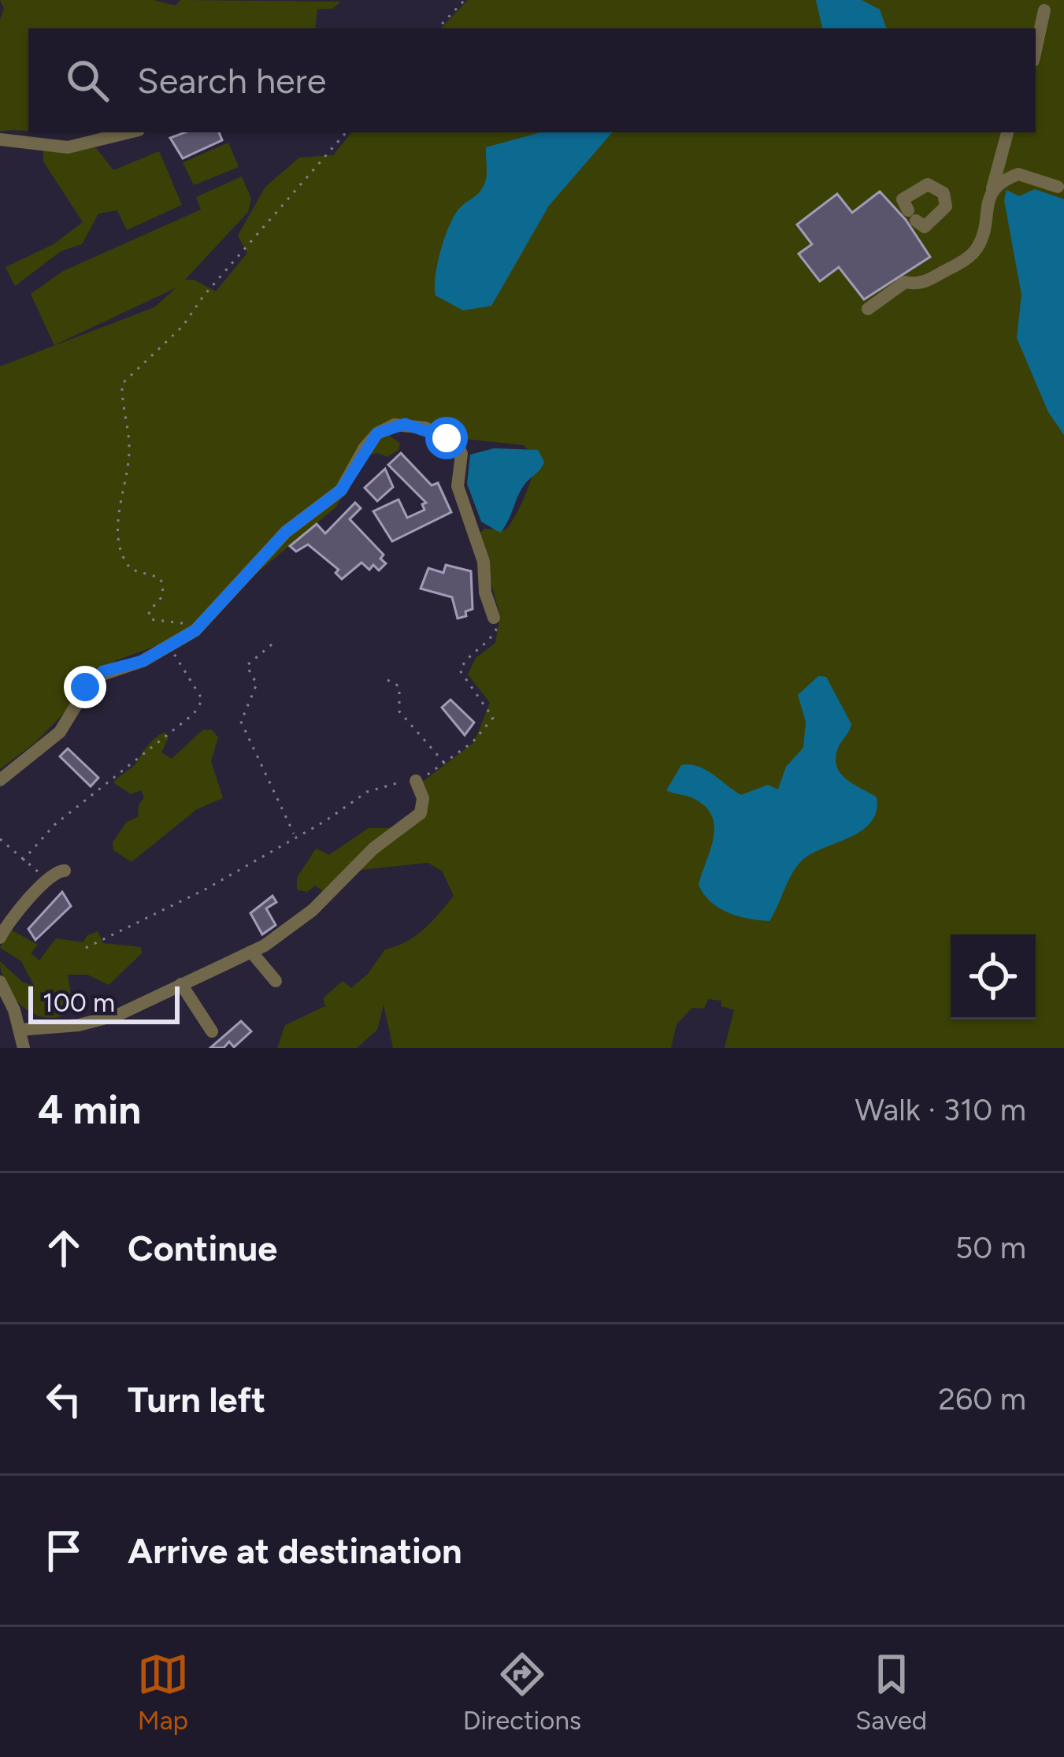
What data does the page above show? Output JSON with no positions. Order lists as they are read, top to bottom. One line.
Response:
{"scale_bar":"100 m","page":{"search":"Search here","scale":"100 m","heading":["4 min","Walk · 310 m"],"list":[["Continue","50 m"],["Turn left","260 m"],"Arrive at destination"],"nav":["Map","Directions","Saved"]}}
